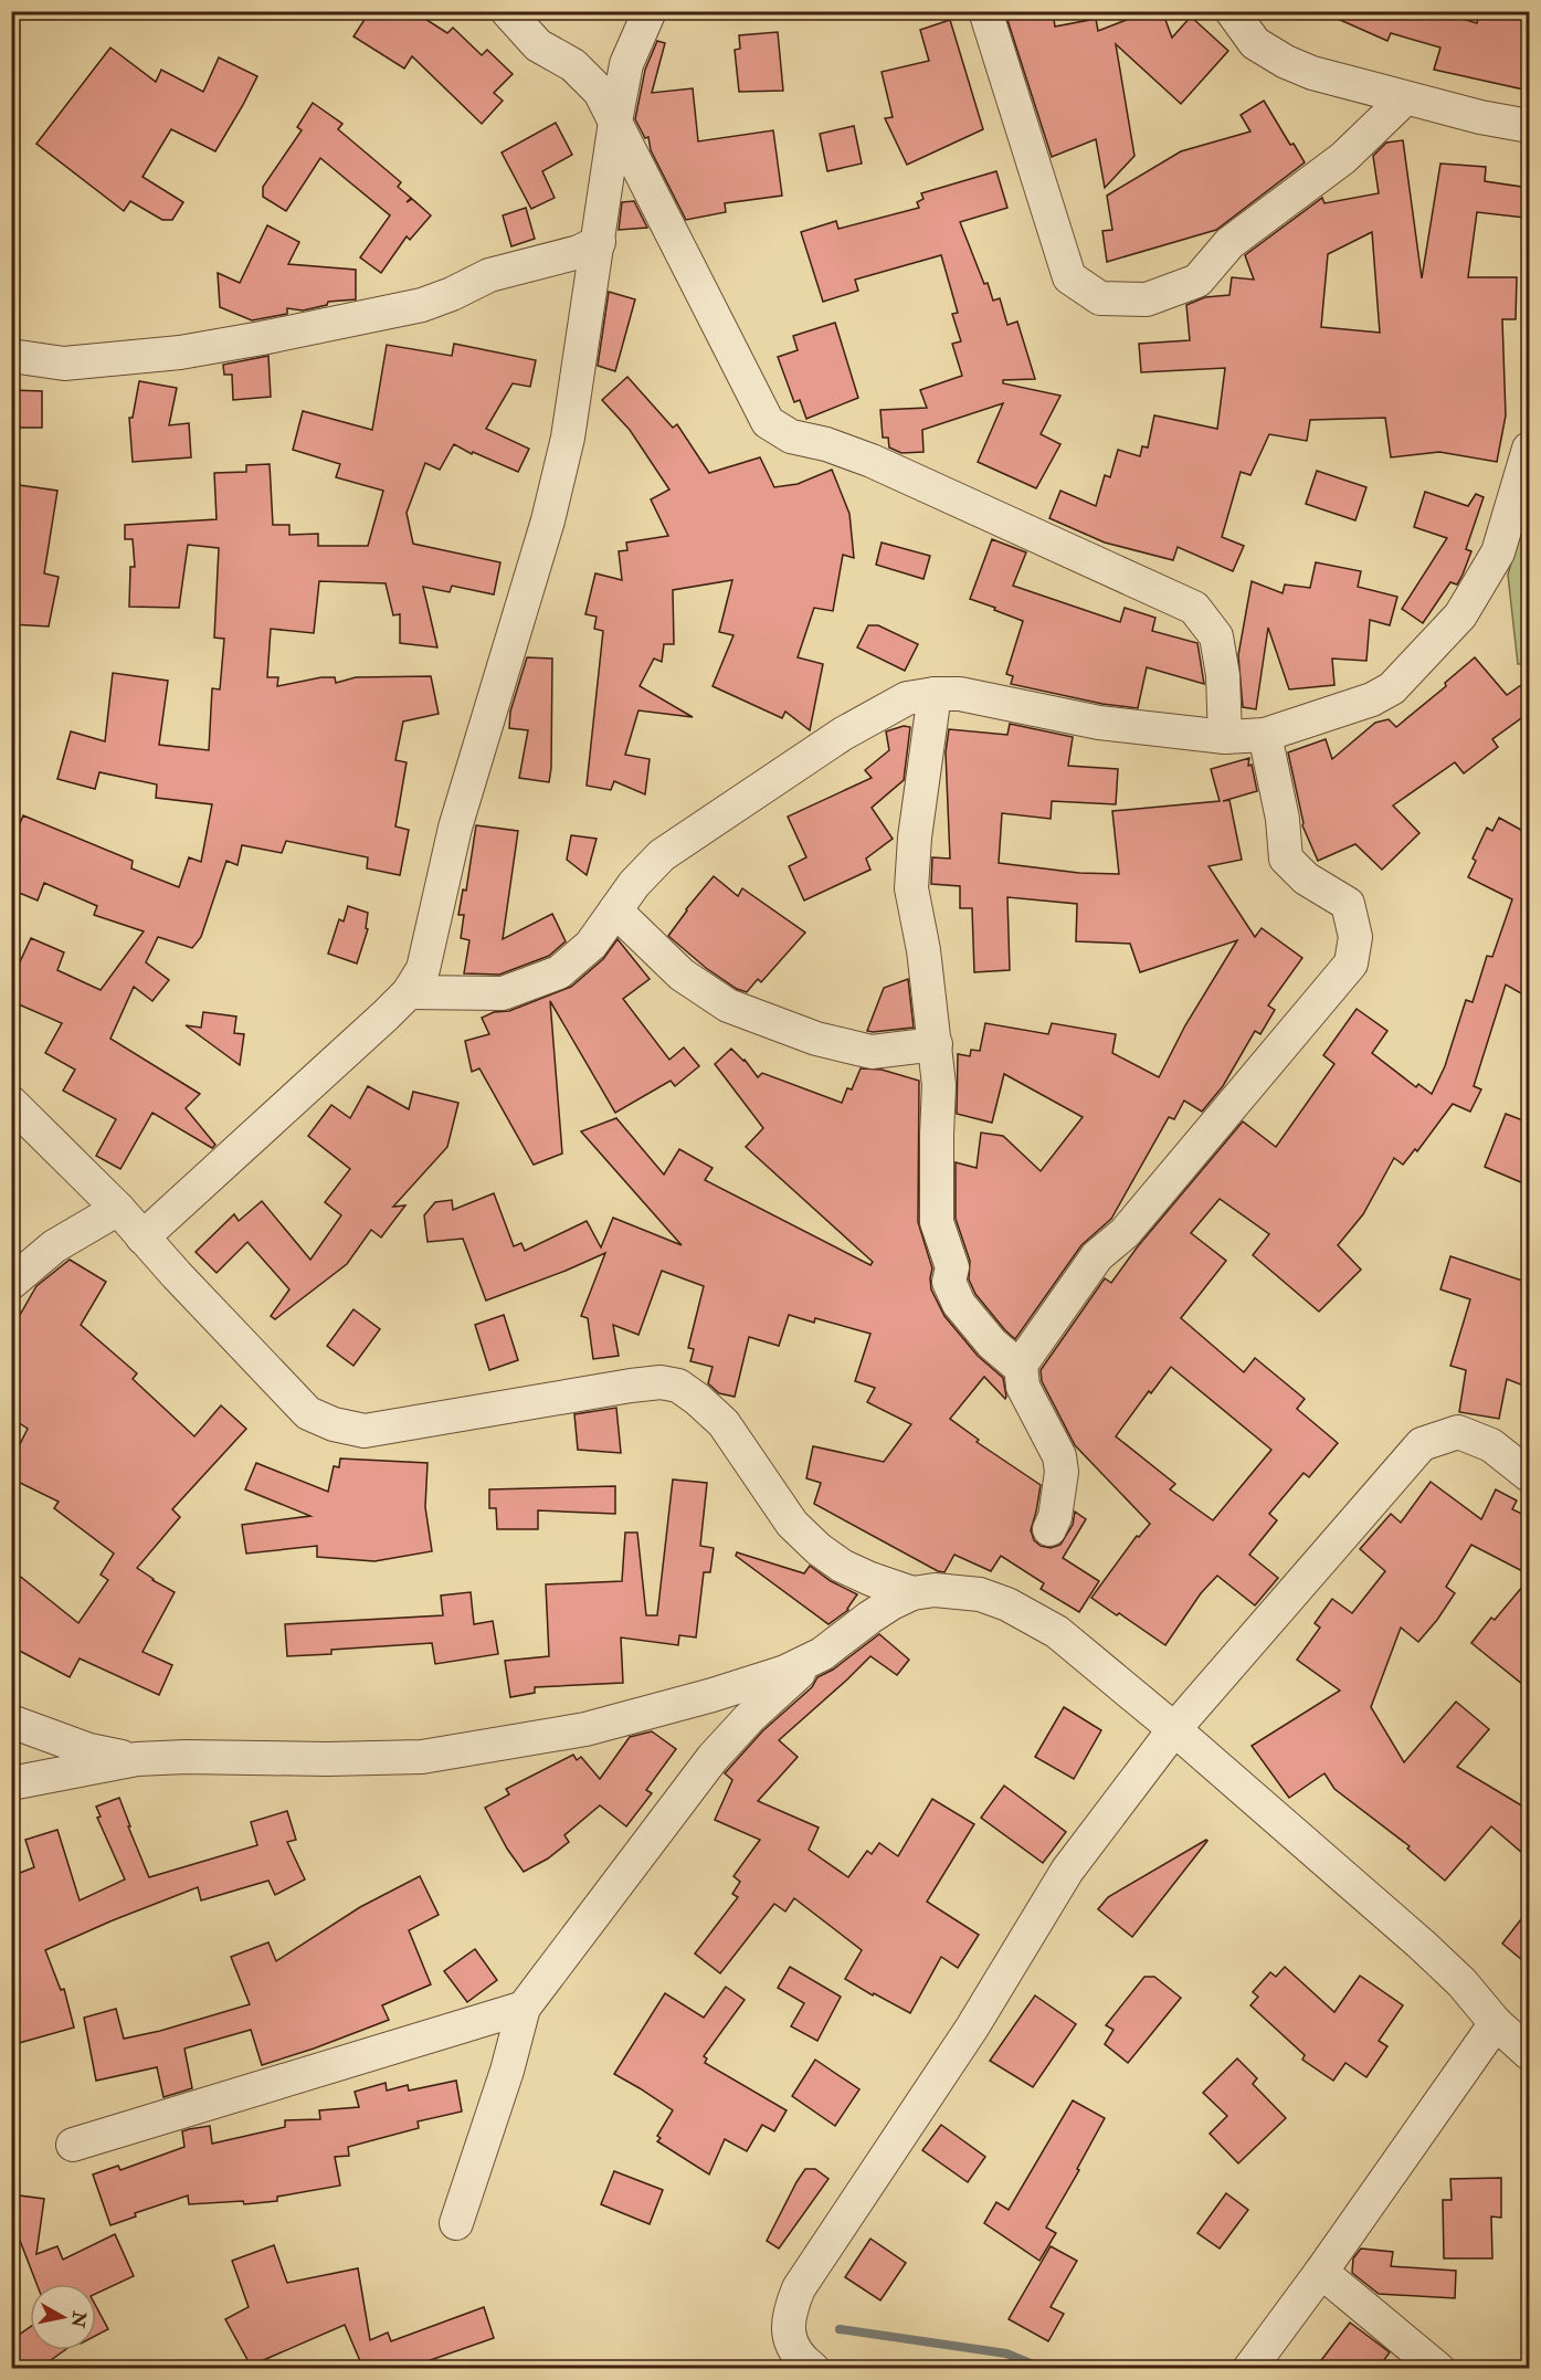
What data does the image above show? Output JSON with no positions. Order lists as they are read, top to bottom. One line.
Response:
{"north":"right"}
